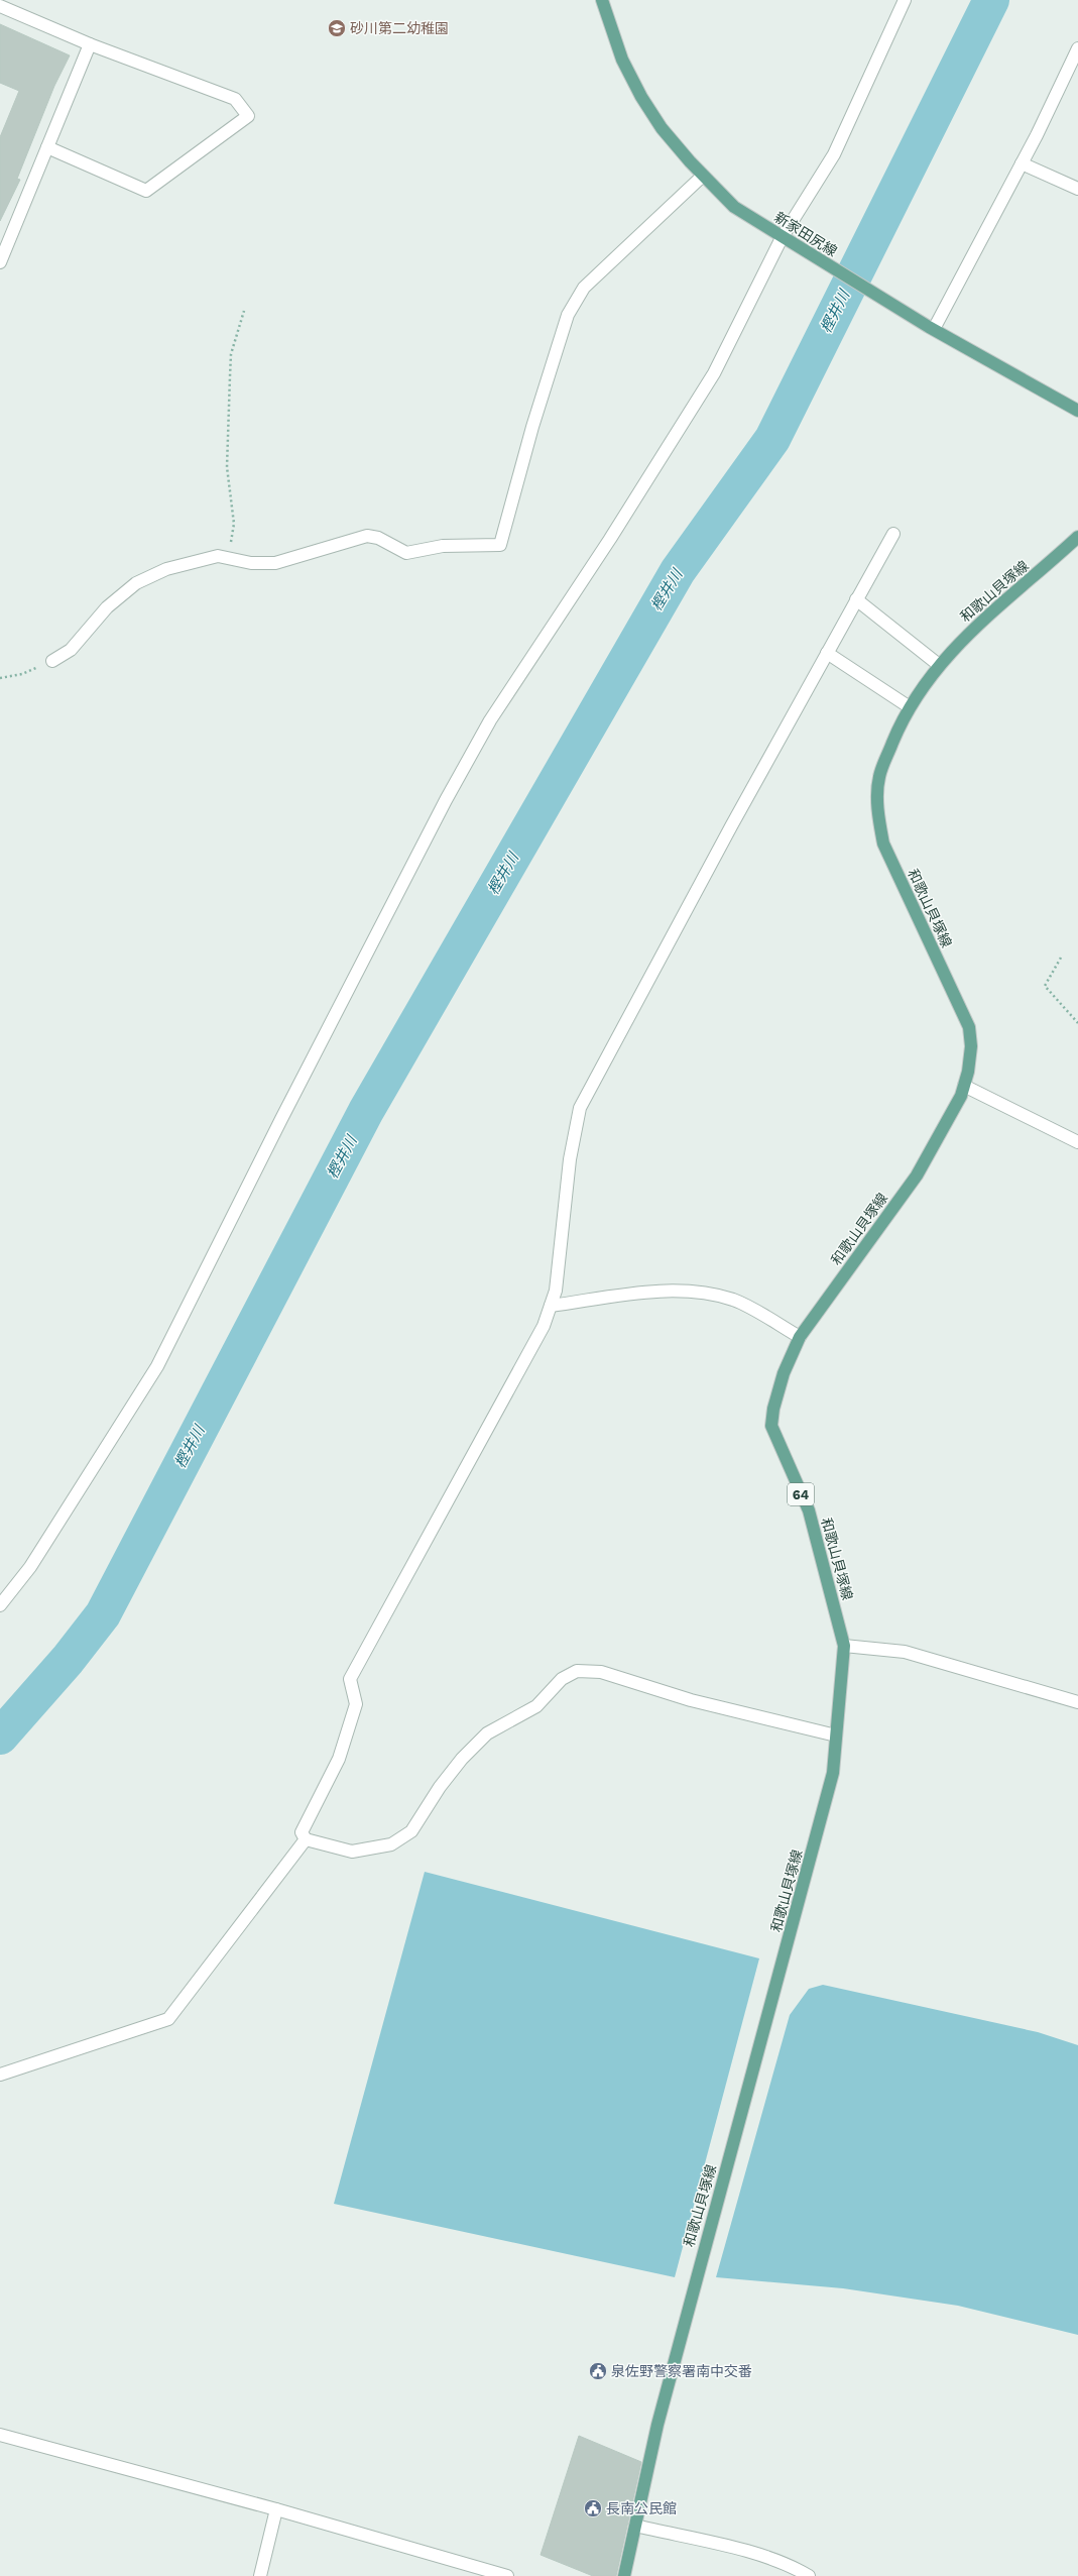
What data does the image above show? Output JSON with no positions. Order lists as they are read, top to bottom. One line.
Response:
{"streets":{"main road":["新家田尻線","和歌山貝塚線","64"]},"water":["樫井川"],"places":{"school or university":["砂川第二幼稚園"],"public building":["泉佐野警察署南中交番","長南公民館"]}}
